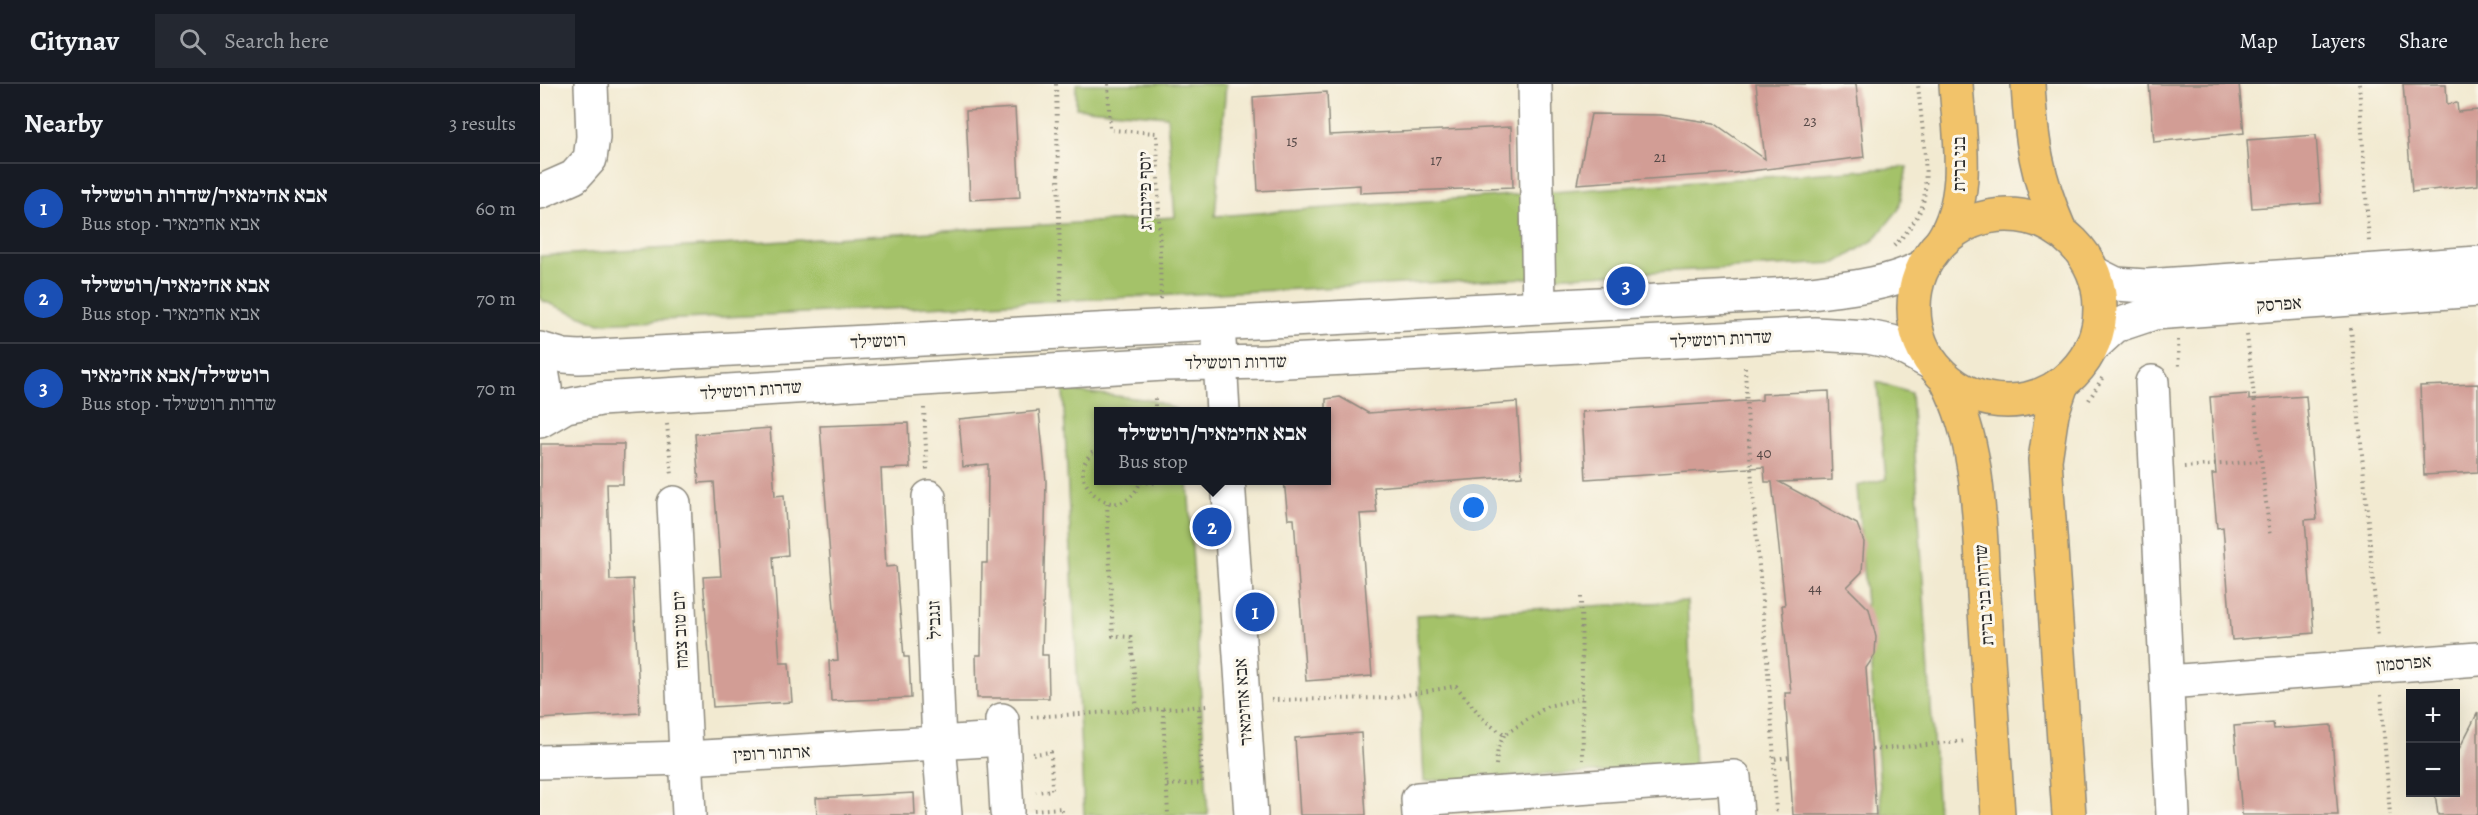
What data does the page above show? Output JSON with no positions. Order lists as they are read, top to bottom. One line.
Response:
{"streets":{"main road":["בני ברית","שדרות בני ברית"],"street":["אפרסק","שדרות רוטשילד","רוטשילד","זנגביל","יום טוב צמח","אפרסמון","אבא אחימאיר","ארתור רופין"],"path":["יוסף פיינברג"]},"crossings":[["בני ברית","אפרסק"],["בני ברית","שדרות רוטשילד"],["בני ברית","שדרות בני ברית"],["אפרסק","שדרות רוטשילד"],["אפרסק","שדרות בני ברית"],["שדרות רוטשילד","שדרות בני ברית"],["זנגביל","ארתור רופין"],["יום טוב צמח","ארתור רופין"]],"house_numbers":["23","15","21","17","40","44"],"page":{"header":"Citynav","search":"Search here","nav":["Map","Layers","Share"],"heading":["Nearby","3 results"],"list":[{"mark":"1","name":"אבא אחימאיר/שדרות רוטשילד","note":"Bus stop · אבא אחימאיר","value":"60 m"},{"mark":"2","name":"אבא אחימאיר/רוטשילד","note":"Bus stop · אבא אחימאיר","value":"70 m"},{"mark":"3","name":"רוטשילד/אבא אחימאיר","note":"Bus stop · שדרות רוטשילד","value":"70 m"}],"pins":["3","2","1"],"popup":["אבא אחימאיר/רוטשילד","Bus stop"],"map_buttons":["+","−"]}}
